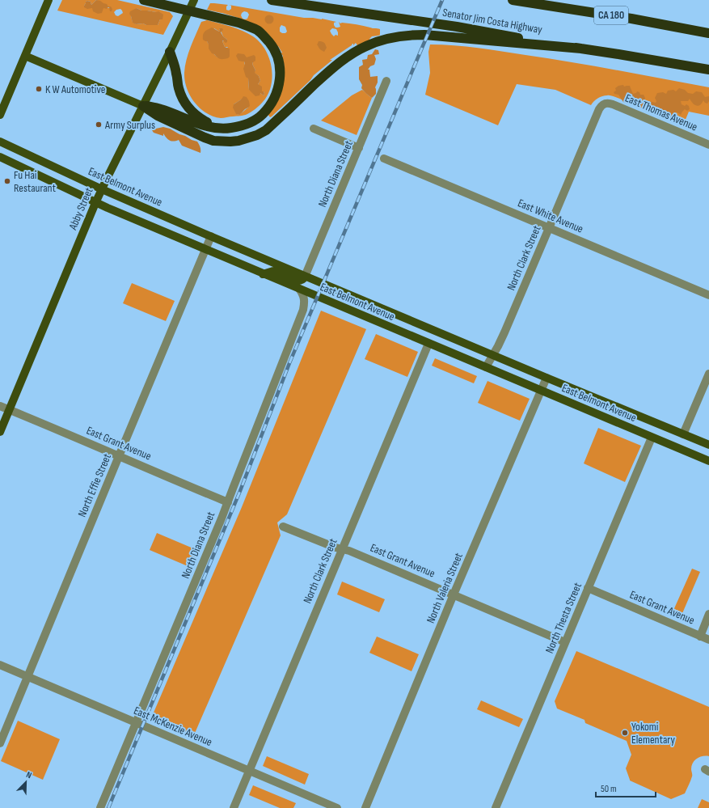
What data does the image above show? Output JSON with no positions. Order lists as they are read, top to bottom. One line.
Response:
{"streets":{"highway":["CA 180","Senator Jim Costa Highway"],"main road":["East Belmont Avenue","Abby Street"],"street":["East Thomas Avenue","North Diana Street","East White Avenue","North Clark Street","East Grant Avenue","North Effie Street","North Valeria Street","North Thesta Street","East McKenzie Avenue"]},"crossings":[["East Thomas Avenue","North Clark Street"],["North Diana Street","East Belmont Avenue"],["North Diana Street","East Grant Avenue"],["North Diana Street","East McKenzie Avenue"],["East Belmont Avenue","Abby Street"],["East Belmont Avenue","North Clark Street"],["East Belmont Avenue","North Effie Street"],["East Belmont Avenue","North Valeria Street"],["East Belmont Avenue","North Thesta Street"],["Abby Street","East Grant Avenue"],["East White Avenue","North Clark Street"],["North Clark Street","East Grant Avenue"],["North Clark Street","East McKenzie Avenue"],["East Grant Avenue","North Effie Street"],["East Grant Avenue","North Valeria Street"],["East Grant Avenue","North Thesta Street"],["North Effie Street","East McKenzie Avenue"]],"places":["K W Automotive","Army Surplus","Fu Hai Restaurant","Yokomi Elementary"],"scale_bar":"50 m","north":"top right"}
